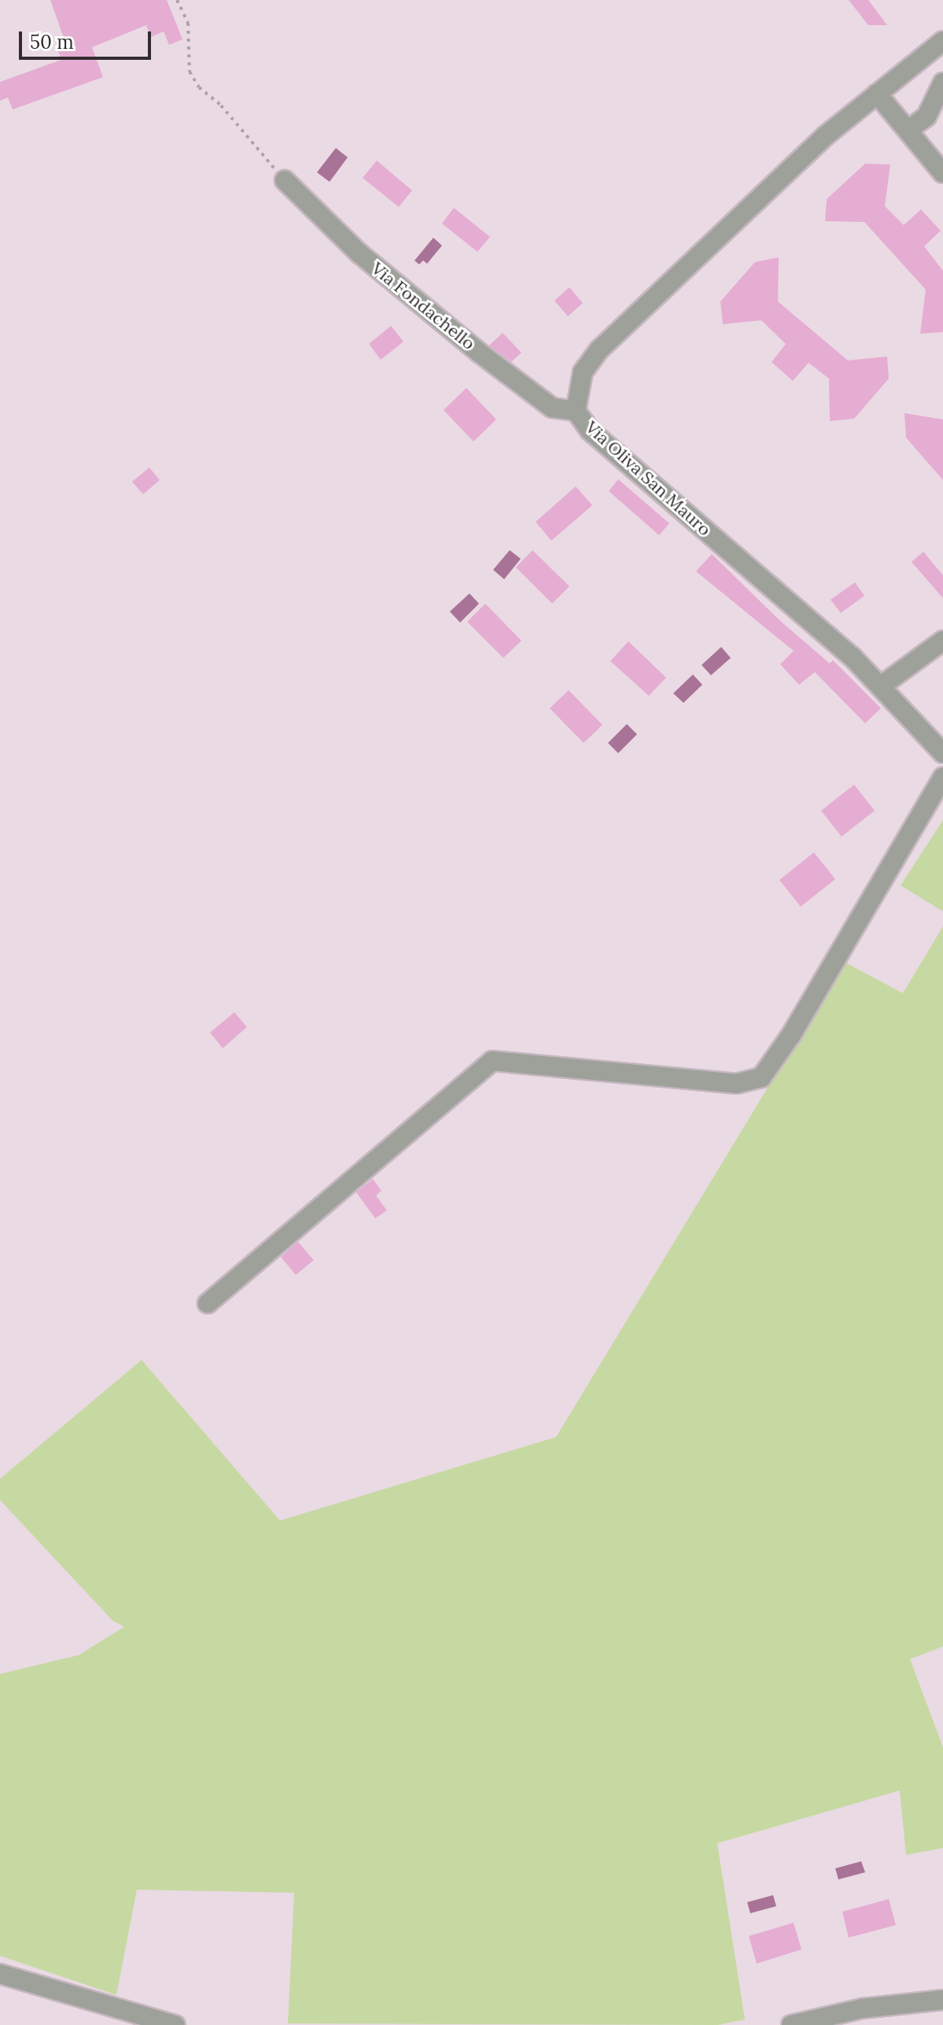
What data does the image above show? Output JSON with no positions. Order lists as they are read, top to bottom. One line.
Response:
{"streets":{"street":["Via Fondachello","Via Oliva San Mauro"]},"crossings":[["Via Fondachello","Via Oliva San Mauro"]],"scale_bar":"50 m"}
